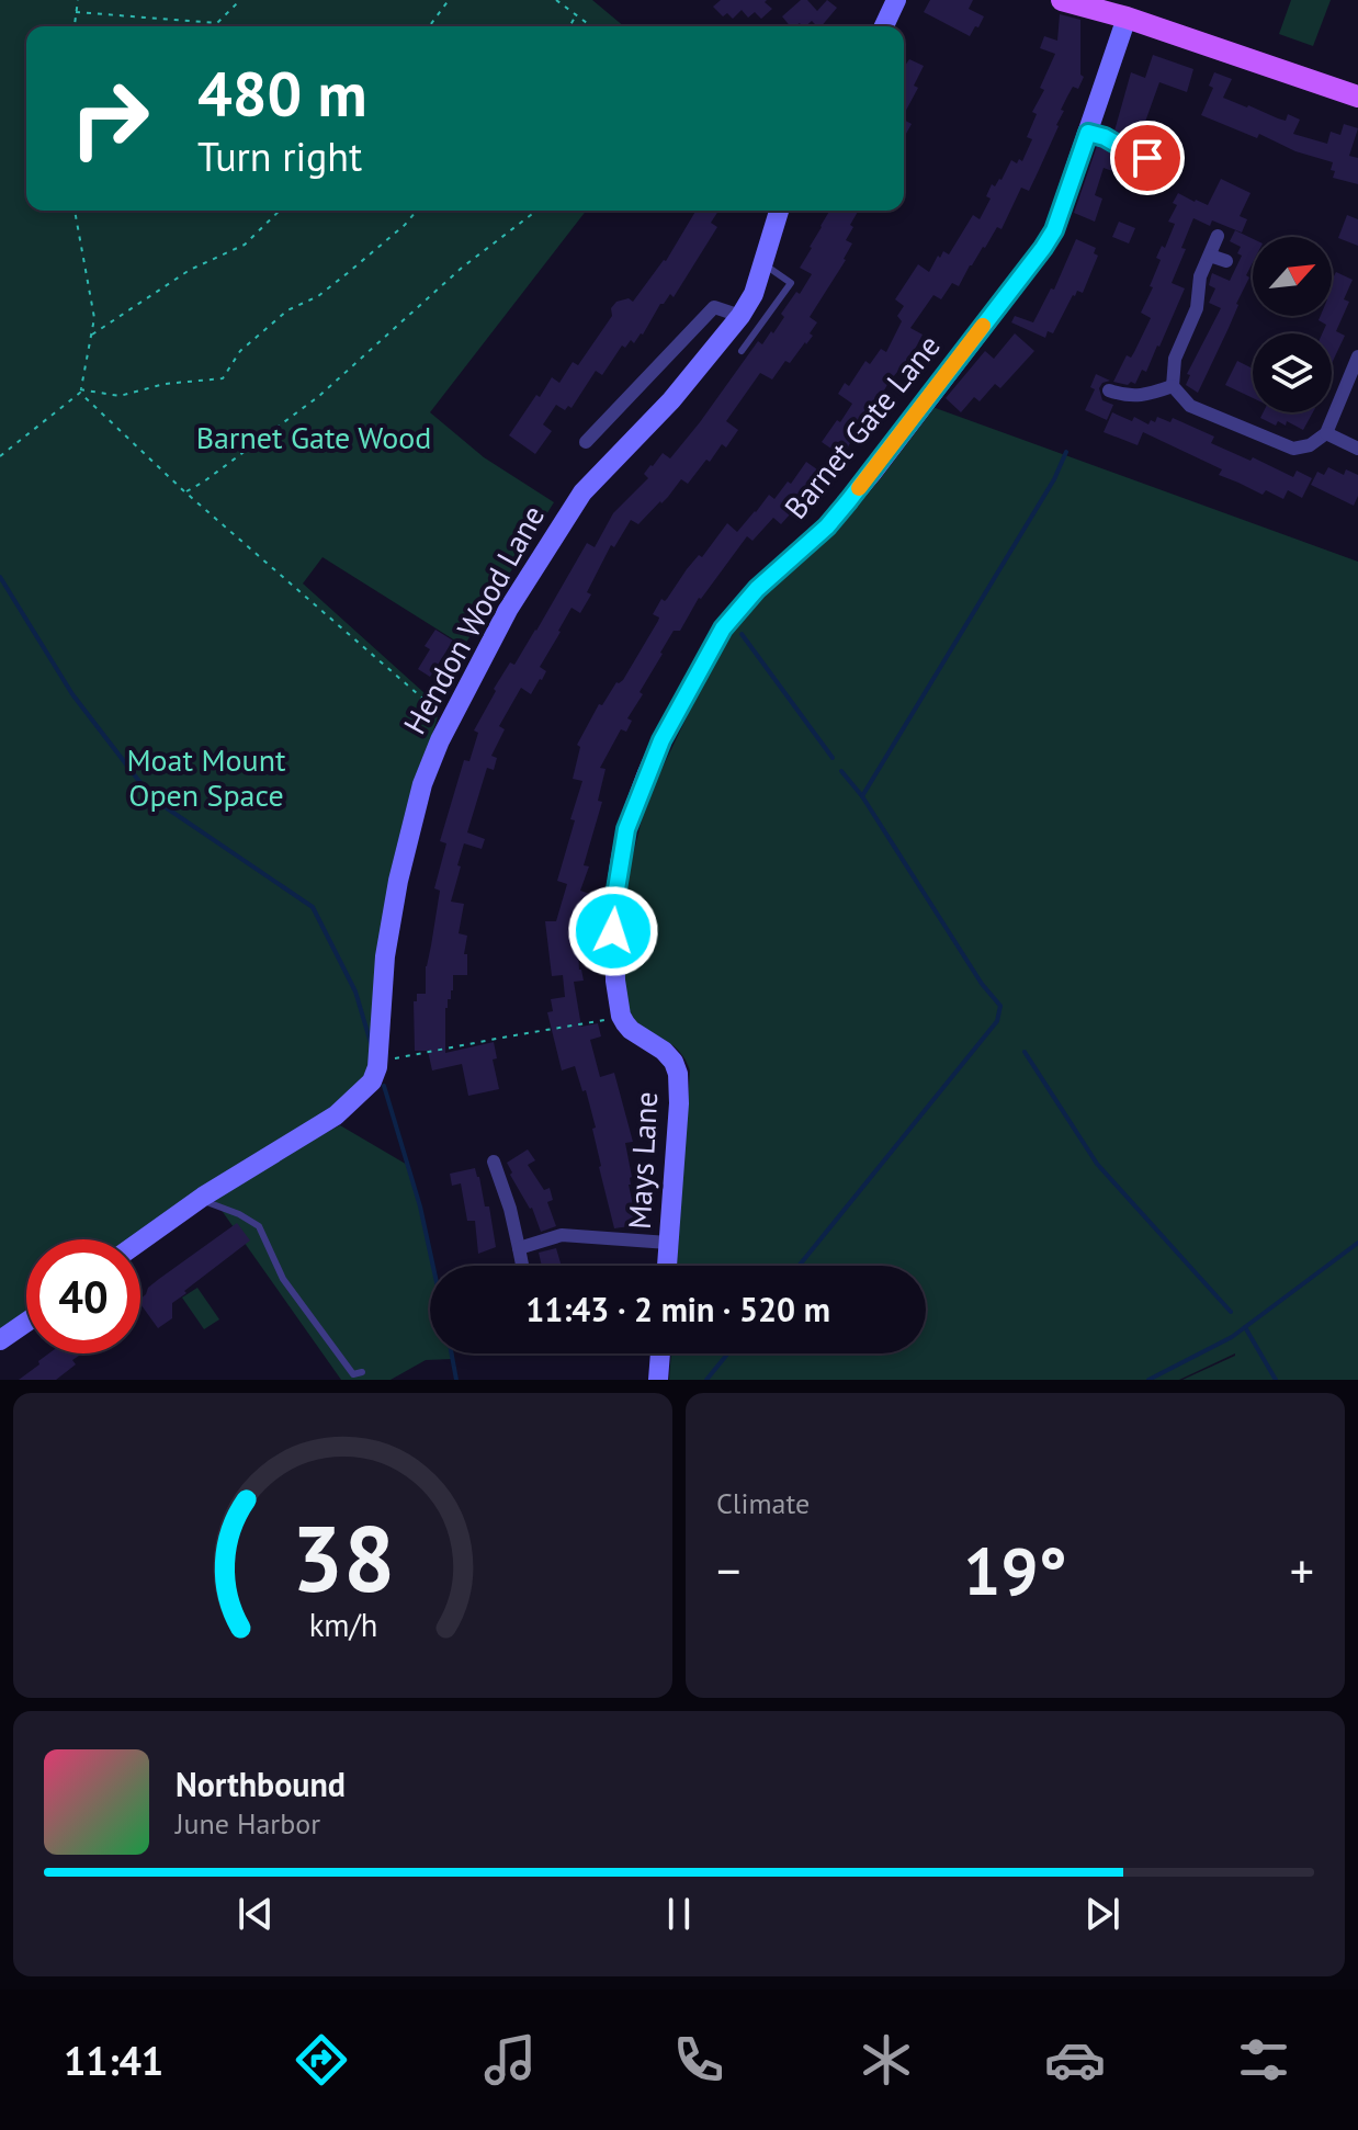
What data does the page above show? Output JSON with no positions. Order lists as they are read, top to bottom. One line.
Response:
{"streets":{"street":["Barnet Gate Lane","Hendon Wood Lane","Mays Lane"]},"crossings":[["Barnet Gate Lane","Mays Lane"]],"parks":["Barnet Gate Wood","Moat Mount Open Space"],"north":"top right","page":{"turn":["480 m","Turn right"],"limit":"40","trip":"11:43 · 2 min · 520 m","tile":"Climate","heat":["−","19°","+"],"song":["Northbound","June Harbor"],"tabs":"11:41","gauge":["38","km/h"]}}
